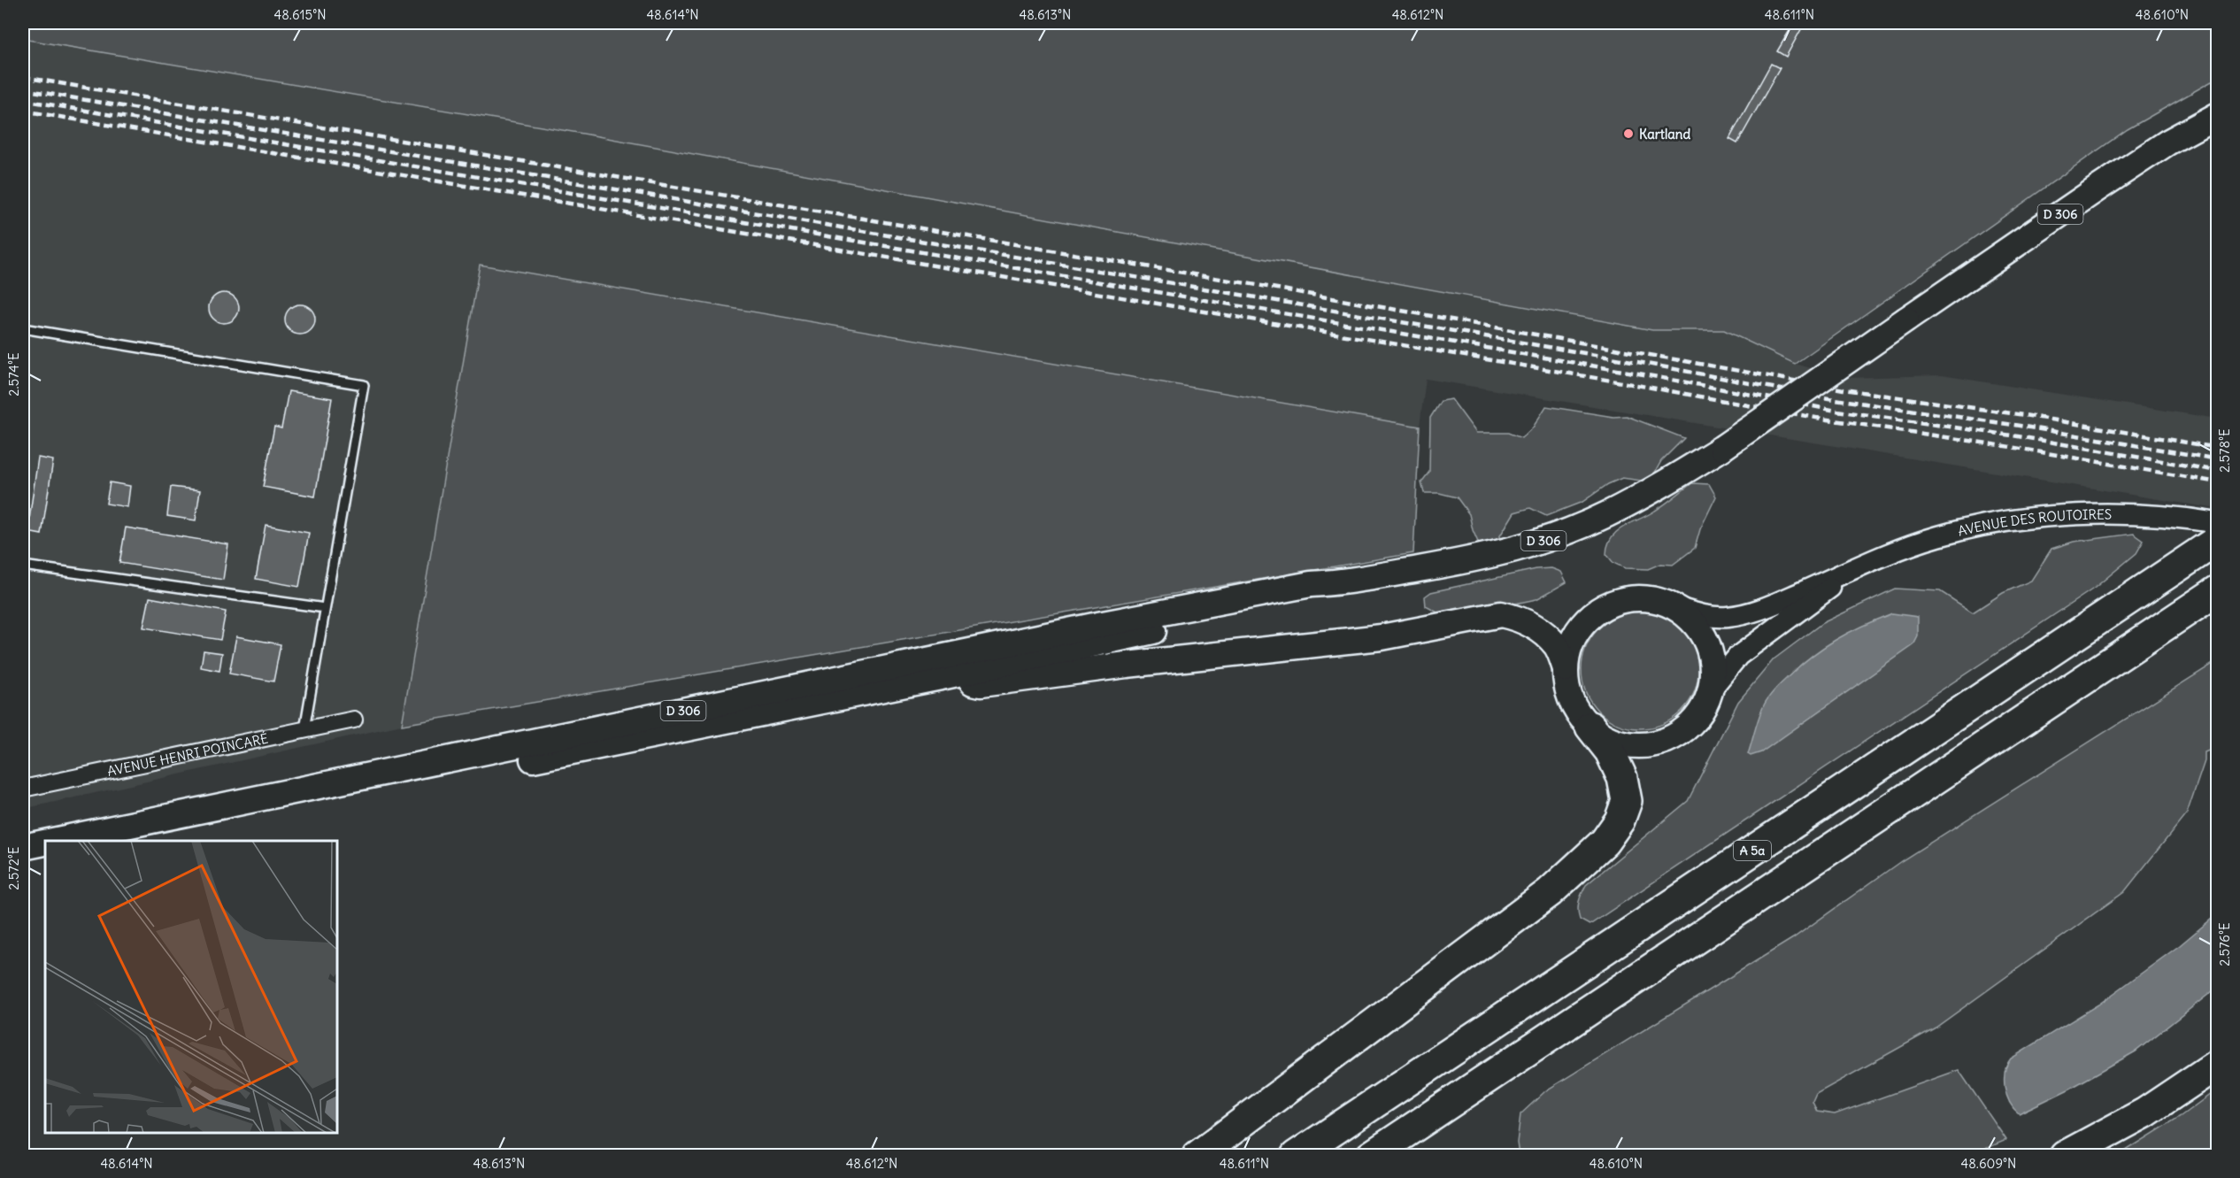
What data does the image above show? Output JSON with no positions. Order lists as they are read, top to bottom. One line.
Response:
{"streets":{"highway":["A 5a"],"main road":["D 306"],"street":["AVENUE DES ROUTOIRES","AVENUE HENRI POINCARÉ"]},"crossings":[["AVENUE DES ROUTOIRES","A 5a"]],"places":["Kartland"],"coordinates":["48.615°N","48.614°N","48.613°N","48.612°N","48.611°N","48.610°N","2.574°E","2.578°E","2.572°E","2.576°E","48.609°N"]}
